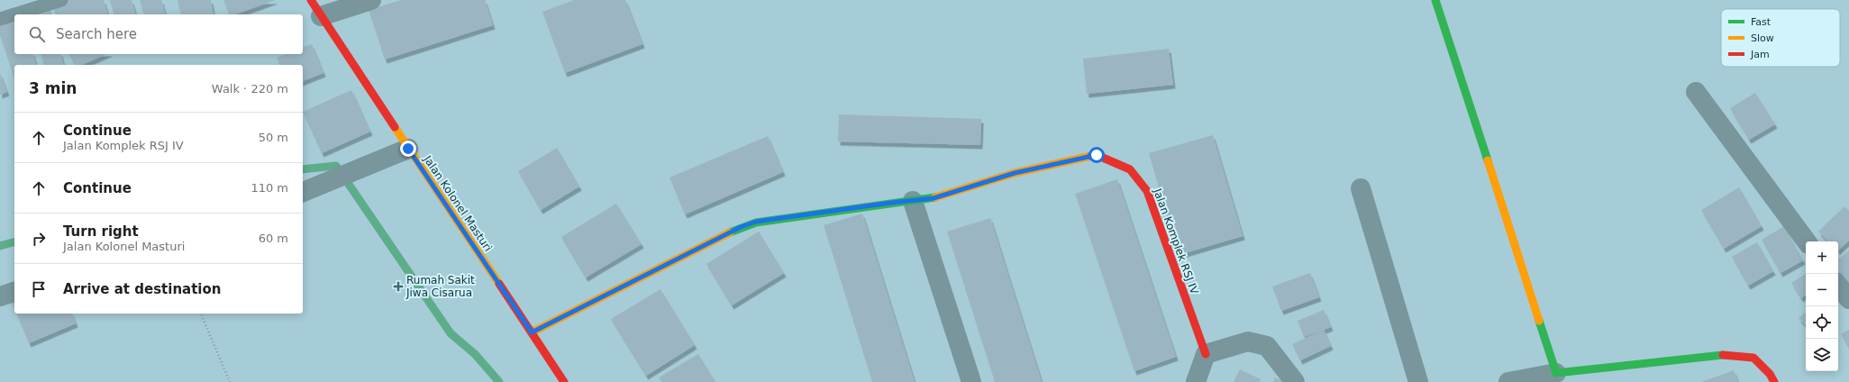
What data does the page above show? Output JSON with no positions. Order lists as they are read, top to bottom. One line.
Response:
{"streets":{"street":["Jalan Kolonel Masturi","Jalan Komplek RSJ IV"]},"crossings":[["Jalan Kolonel Masturi","Jalan Komplek RSJ IV"]],"places":{"health":["Rumah Sakit Jiwa Cisarua"]},"legend":["Fast","Slow","Jam"],"page":{"search":"Search here","heading":["3 min","Walk · 220 m"],"list":[["Continue","Jalan Komplek RSJ IV","50 m"],["Continue","110 m"],["Turn right","Jalan Kolonel Masturi","60 m"],"Arrive at destination"],"map_buttons":["+","−"]}}
